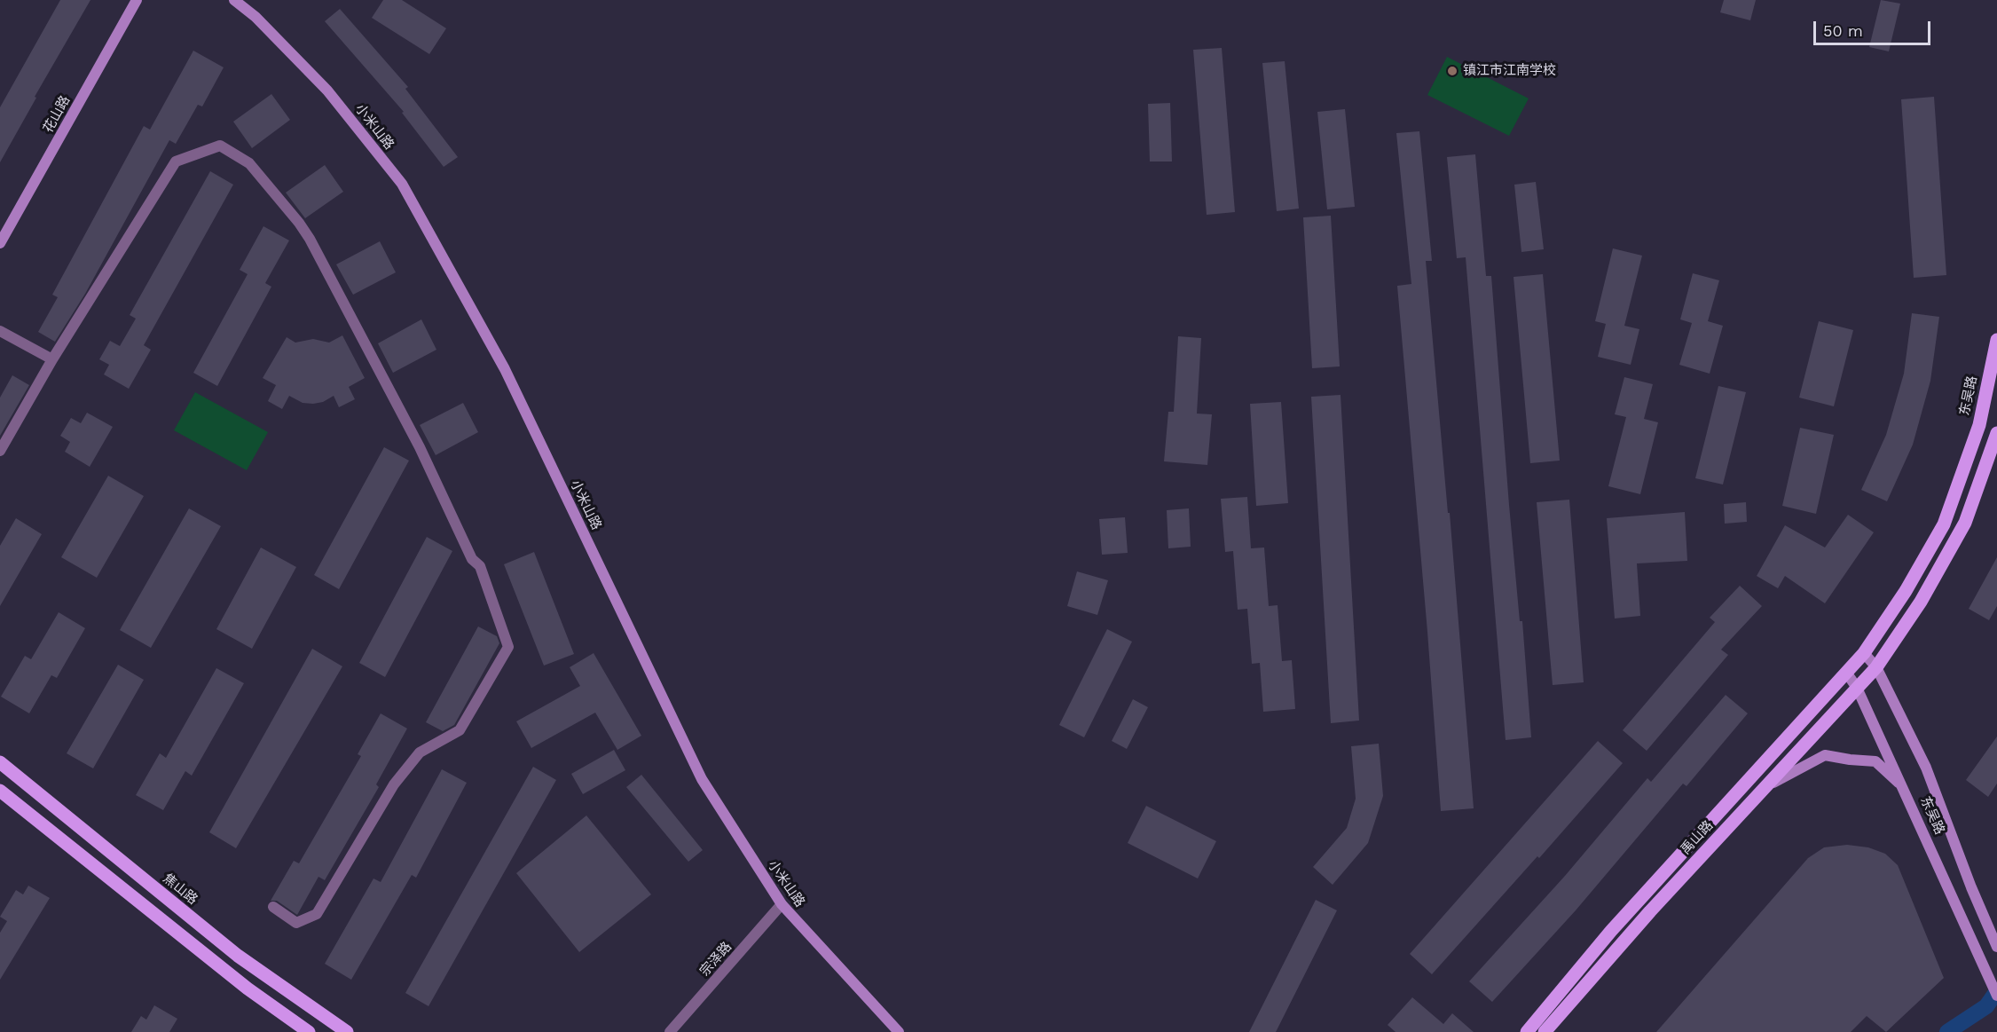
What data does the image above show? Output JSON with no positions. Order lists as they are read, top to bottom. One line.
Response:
{"streets":{"main road":["东吴路","禹山路","焦山路"],"street":["花山路","小米山路","宗泽路"]},"crossings":[["小米山路","宗泽路"],["东吴路","禹山路"]],"places":["镇江市江南学校"],"scale_bar":"50 m"}
